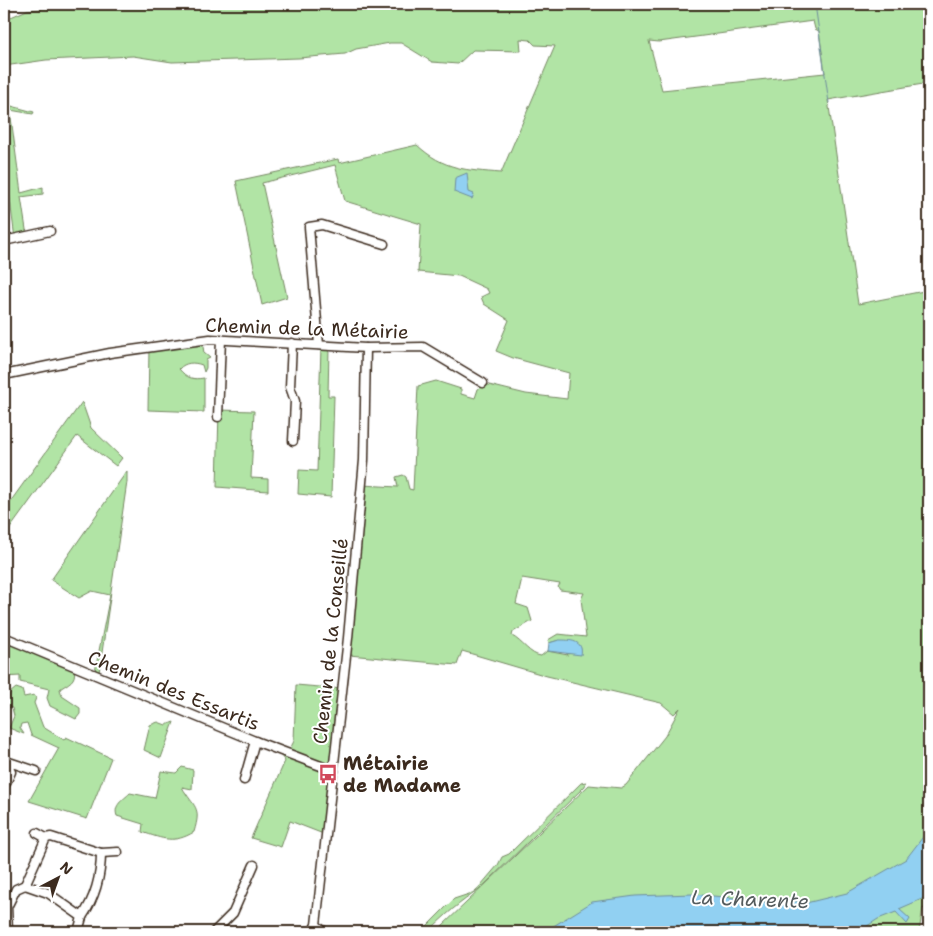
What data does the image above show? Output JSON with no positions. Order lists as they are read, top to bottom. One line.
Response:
{"streets":{"street":["Chemin de la Métairie","Chemin de la Conseillé","Chemin des Essartis"]},"crossings":[["Chemin de la Métairie","Chemin de la Conseillé"],["Chemin de la Conseillé","Chemin des Essartis"]],"water":["La Charente"],"places":{"bus stop":["Métairie de Madame"]},"north":"top right"}
